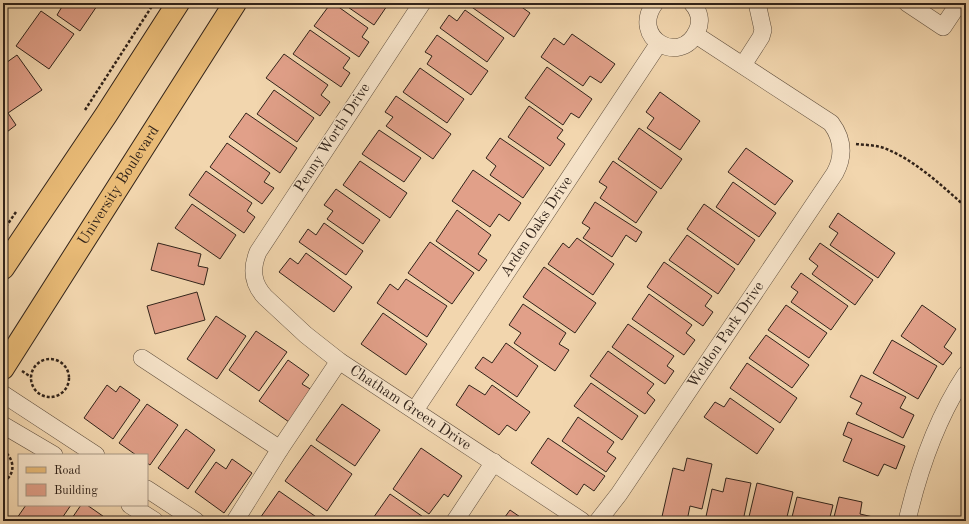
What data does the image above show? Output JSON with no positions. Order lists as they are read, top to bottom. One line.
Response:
{"streets":{"main road":["University Boulevard"],"street":["Penny Worth Drive","Arden Oaks Drive","Weldon Park Drive","Chatham Green Drive"]},"crossings":[["Penny Worth Drive","Chatham Green Drive"],["Arden Oaks Drive","Chatham Green Drive"]],"legend":["Road","Building"]}
